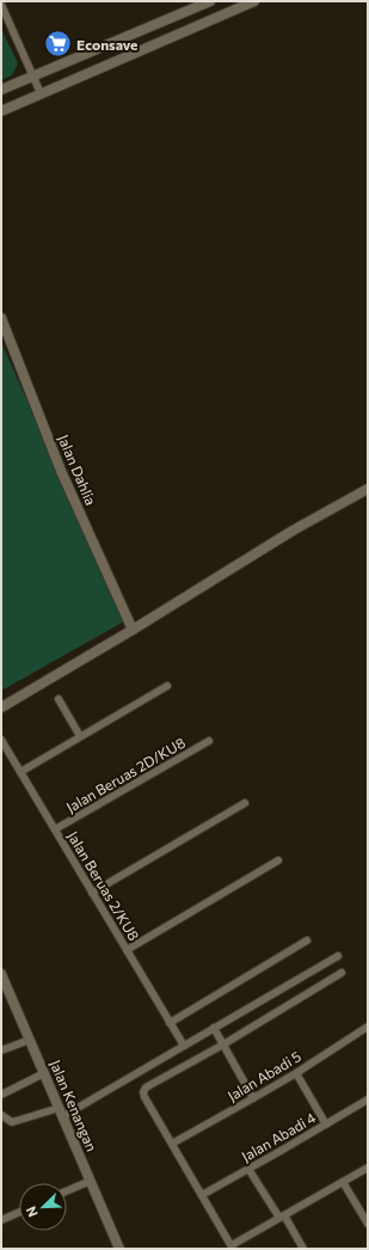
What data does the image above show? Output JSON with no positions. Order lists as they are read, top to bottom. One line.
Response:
{"streets":{"street":["Jalan Dahlia","Jalan Beruas 2D/KU8","Jalan Beruas 2/KU8","Jalan Abadi 5","Jalan Kenangan","Jalan Abadi 4"]},"crossings":[["Jalan Beruas 2D/KU8","Jalan Beruas 2/KU8"]],"places":{"supermarket":["Econsave"]},"north":"bottom left"}
